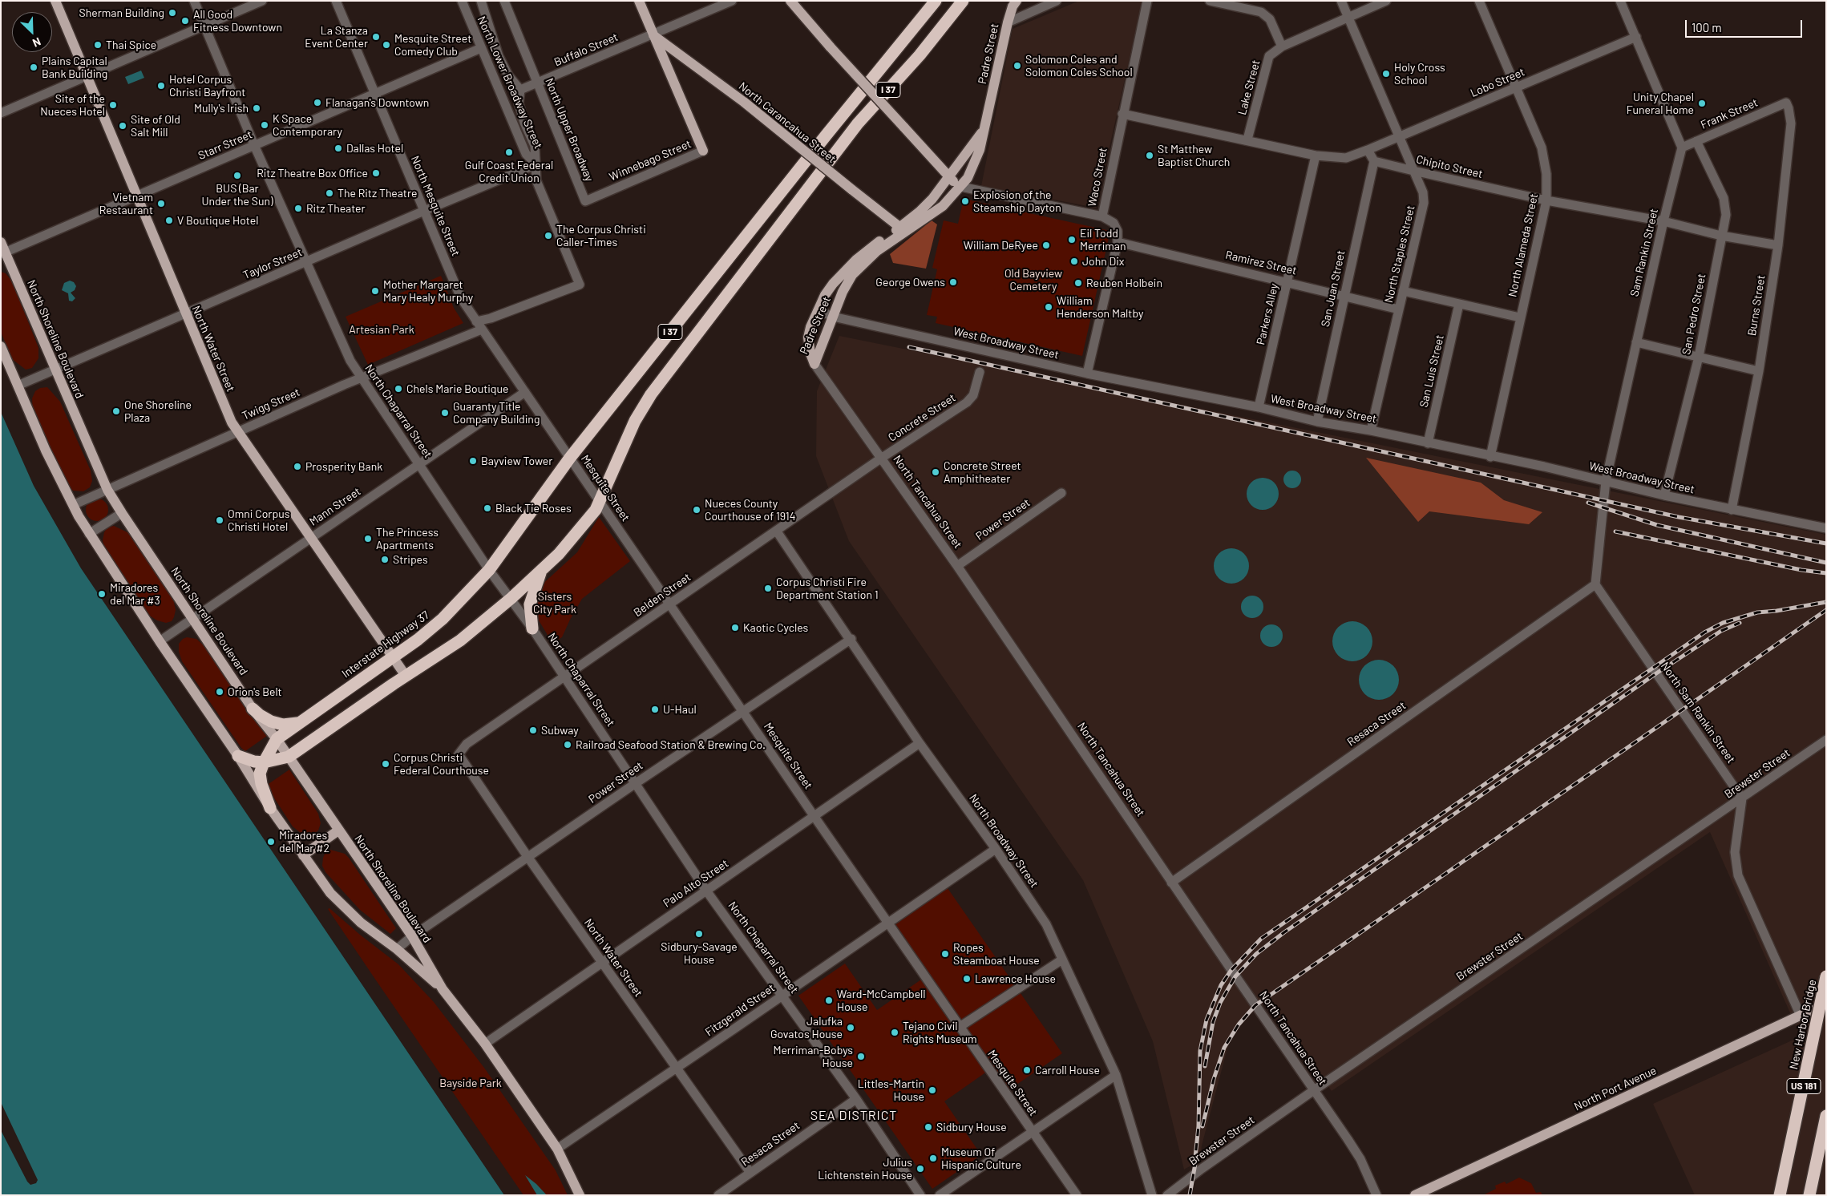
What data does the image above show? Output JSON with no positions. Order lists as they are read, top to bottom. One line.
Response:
{"streets":{"highway":["I 37","Interstate Highway 37","New Harbor Bridge","US 181"],"main road":["Padre Street","North Carancahua Street","North Shoreline Boulevard","North Water Street","North Port Avenue"],"street":["Buffalo Street","North Lower Broadway Street","Lobo Street","Lake Street","Frank Street","North Upper Broadway","Starr Street","Winnebago Street","Chipito Street","Waco Street","North Mesquite Street","North Alameda Street","Sam Rankin Street","North Staples Street","Ramirez Street","Taylor Street","San Juan Street","Burns Street","Parkers Alley","San Pedro Street","West Broadway Street","San Luis Street","Twigg Street","North Chaparral Street","Concrete Street","Mesquite Street","North Tancahua Street","Mann Street","Power Street","Belden Street","North Sam Rankin Street","Resaca Street","Brewster Street","North Broadway Street","Palo Alto Street","Fitzgerald Street"]},"crossings":[["Buffalo Street","North Carancahua Street"],["Buffalo Street","North Upper Broadway"],["Padre Street","North Carancahua Street"],["Padre Street","West Broadway Street"],["Padre Street","North Tancahua Street"],["North Lower Broadway Street","Starr Street"],["North Lower Broadway Street","Taylor Street"],["North Lower Broadway Street","Twigg Street"],["Lobo Street","North Alameda Street"],["Lobo Street","North Staples Street"],["Lake Street","North Staples Street"],["I 37","Mesquite Street"],["I 37","Interstate Highway 37"],["Frank Street","Sam Rankin Street"],["Frank Street","Burns Street"],["Frank Street","San Pedro Street"],["North Upper Broadway","Winnebago Street"],["Starr Street","North Mesquite Street"],["Starr Street","North Shoreline Boulevard"],["Starr Street","North Water Street"],["Starr Street","North Chaparral Street"],["Chipito Street","North Alameda Street"],["Chipito Street","Sam Rankin Street"],["Chipito Street","North Staples Street"],["Chipito Street","San Juan Street"],["Chipito Street","Burns Street"],["Chipito Street","San Pedro Street"],["Waco Street","Ramirez Street"],["Waco Street","West Broadway Street"],["North Mesquite Street","Taylor Street"],["North Mesquite Street","Twigg Street"],["North Mesquite Street","Mesquite Street"],["North Alameda Street","West Broadway Street"],["Sam Rankin Street","West Broadway Street"],["Sam Rankin Street","North Sam Rankin Street"],["Sam Rankin Street","Resaca Street"],["North Staples Street","Ramirez Street"],["North Staples Street","West Broadway Street"],["Ramirez Street","San Juan Street"],["Ramirez Street","Parkers Alley"],["Taylor Street","North Shoreline Boulevard"],["Taylor Street","North Water Street"],["Taylor Street","North Chaparral Street"],["San Juan Street","West Broadway Street"],["Burns Street","West Broadway Street"],["Parkers Alley","West Broadway Street"],["San Pedro Street","West Broadway Street"],["North Shoreline Boulevard","Twigg Street"],["North Shoreline Boulevard","Mann Street"],["North Shoreline Boulevard","Power Street"],["North Shoreline Boulevard","Interstate Highway 37"],["North Shoreline Boulevard","Palo Alto Street"],["North Shoreline Boulevard","Fitzgerald Street"],["West Broadway Street","San Luis Street"],["North Water Street","Twigg Street"],["North Water Street","Mann Street"],["North Water Street","Power Street"],["North Water Street","Belden Street"],["North Water Street","Interstate Highway 37"],["North Water Street","Resaca Street"],["North Water Street","Palo Alto Street"],["North Water Street","Fitzgerald Street"],["Twigg Street","North Chaparral Street"],["Twigg Street","Mesquite Street"],["North Chaparral Street","Mann Street"],["North Chaparral Street","Power Street"],["North Chaparral Street","Belden Street"],["North Chaparral Street","Interstate Highway 37"],["North Chaparral Street","Resaca Street"],["North Chaparral Street","Palo Alto Street"],["North Chaparral Street","Fitzgerald Street"],["Concrete Street","North Tancahua Street"],["Concrete Street","Belden Street"],["Mesquite Street","Mann Street"],["Mesquite Street","Power Street"],["Mesquite Street","Belden Street"],["Mesquite Street","Interstate Highway 37"],["Mesquite Street","Palo Alto Street"],["Mesquite Street","Fitzgerald Street"],["North Tancahua Street","Power Street"],["North Tancahua Street","Belden Street"],["North Tancahua Street","Resaca Street"],["North Tancahua Street","Brewster Street"],["Power Street","North Broadway Street"],["Belden Street","North Broadway Street"],["North Sam Rankin Street","Resaca Street"],["North Sam Rankin Street","Brewster Street"],["North Broadway Street","Palo Alto Street"],["North Broadway Street","Fitzgerald Street"]],"districts":["SEA DISTRICT"],"parks":["Old Bayview Cemetery","Artesian Park","Sisters City Park","Bayside Park"],"places":["Sherman Building","All Good Fitness Downtown","La Stanza Event Center","Thai Spice","Mesquite Street Comedy Club","Solomon Coles and Solomon Coles School","Plains Capital Bank Building","Holy Cross School","Hotel Corpus Christi Bayfront","Flanagan's Downtown","Unity Chapel Funeral Home","Site of the Nueces Hotel","Mully's Irish","K Space Contemporary","Site of Old Salt Mill","Dallas Hotel","Gulf Coast Federal Credit Union","St Matthew Baptist Church","Ritz Theatre Box Office","BUS (Bar Under the Sun)","The Ritz Theatre","Explosion of the Steamship Dayton","Vietnam Restaurant","Ritz Theater","V Boutique Hotel","The Corpus Christi Caller-Times","Eil Todd Merriman","William DeRyee","John Dix","George Owens","Reuben Holbein","Mother Margaret Mary Healy Murphy","William Henderson Maltby","Chels Marie Boutique","One Shoreline Plaza","Guaranty Title Company Building","Bayview Tower","Prosperity Bank","Concrete Street Amphitheater","Black Tie Roses","Nueces County Courthouse of 1914","Omni Corpus Christi Hotel","The Princess Apartments","Stripes","Corpus Christi Fire Department Station 1","Miradores del Mar #3","Kaotic Cycles","Orion's Belt","U-Haul","Subway","Railroad Seafood Station & Brewing Co.","Corpus Christi Federal Courthouse","Miradores del Mar #2","Sidbury-Savage House","Ropes Steamboat House","Lawrence House","Ward-McCampbell House","Jalufka Govatos House","Tejano Civil Rights Museum","Merriman-Bobys House","Carroll House","Littles-Martin House","Sidbury House","Museum Of Hispanic Culture","Julius Lichtenstein House"],"scale_bar":"100 m","north":"bottom right"}
